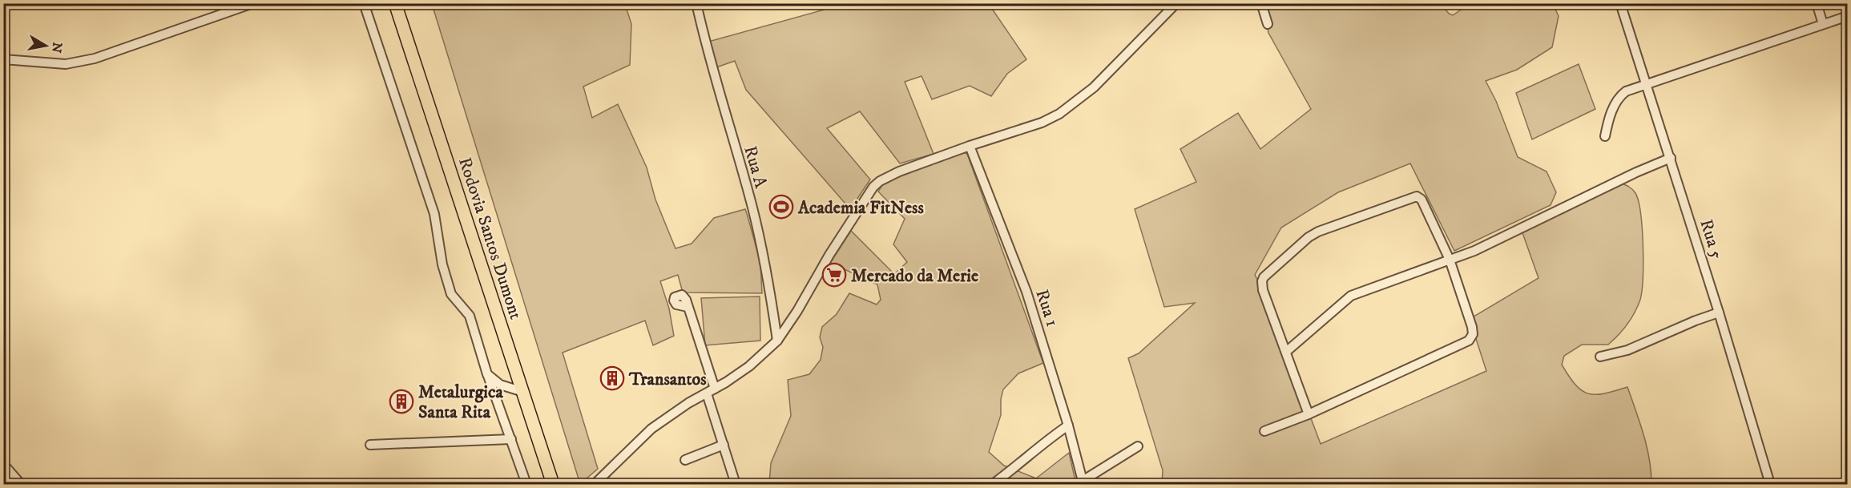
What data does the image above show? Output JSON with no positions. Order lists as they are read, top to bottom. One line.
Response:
{"streets":{"highway":["Rodovia Santos Dumont"],"street":["Rua A","Rua 5","Rua 1"]},"places":{"sports":["Academia FitNess"],"supermarket":["Mercado da Merie"],"building":["Transantos","Metalurgica Santa Rita"]},"north":"right"}
